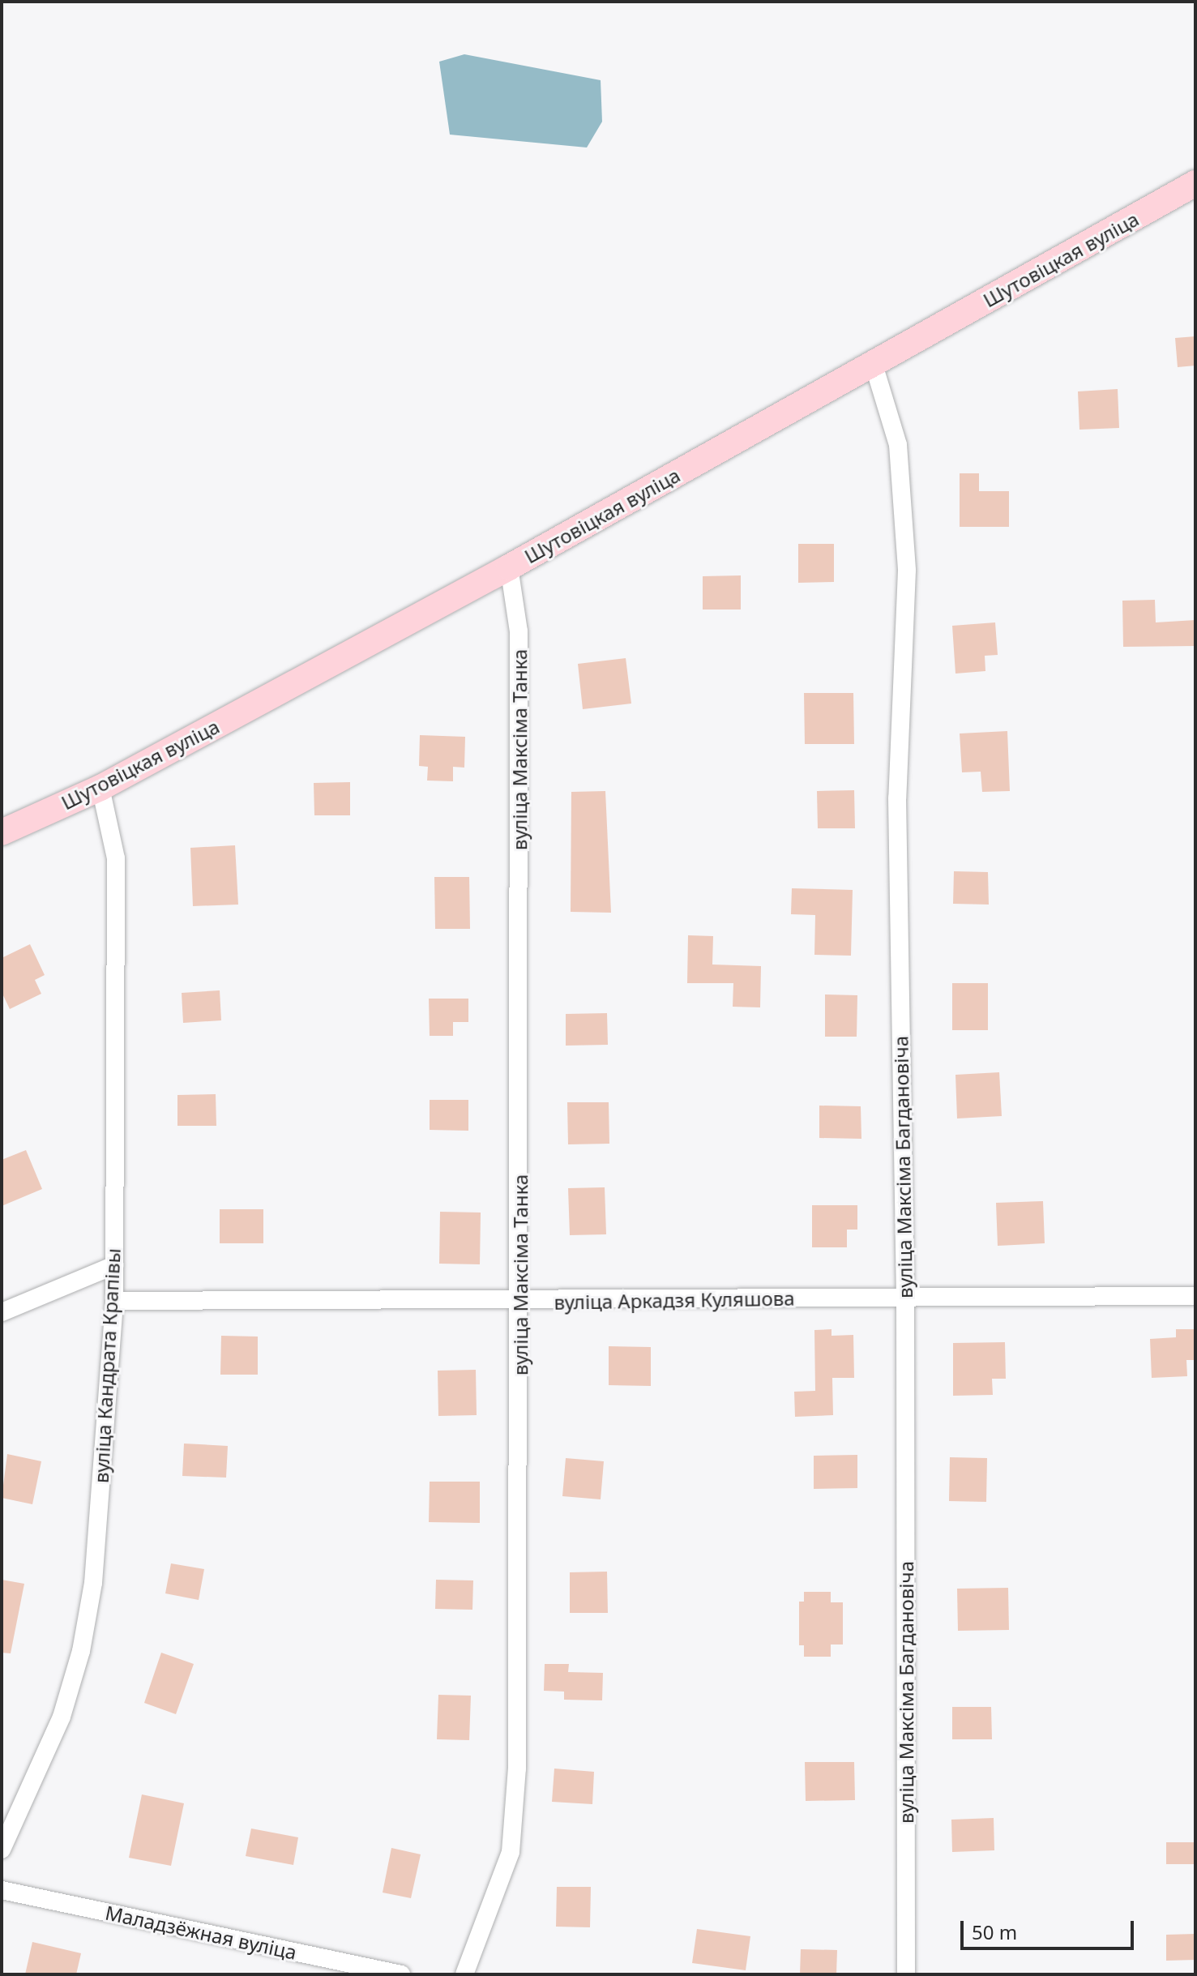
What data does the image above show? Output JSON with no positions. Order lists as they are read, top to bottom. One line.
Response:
{"streets":{"main road":["Шутовіцкая вуліца"],"street":["вуліца Максіма Танка","вуліца Максіма Багдановіча","вуліца Аркадзя Куляшова","вуліца Кандрата Крапівы","Маладзёжная вуліца"]},"crossings":[["Шутовіцкая вуліца","вуліца Максіма Танка"],["Шутовіцкая вуліца","вуліца Максіма Багдановіча"],["Шутовіцкая вуліца","вуліца Кандрата Крапівы"],["вуліца Максіма Танка","вуліца Аркадзя Куляшова"],["вуліца Максіма Багдановіча","вуліца Аркадзя Куляшова"],["вуліца Аркадзя Куляшова","вуліца Кандрата Крапівы"]],"scale_bar":"50 m"}
